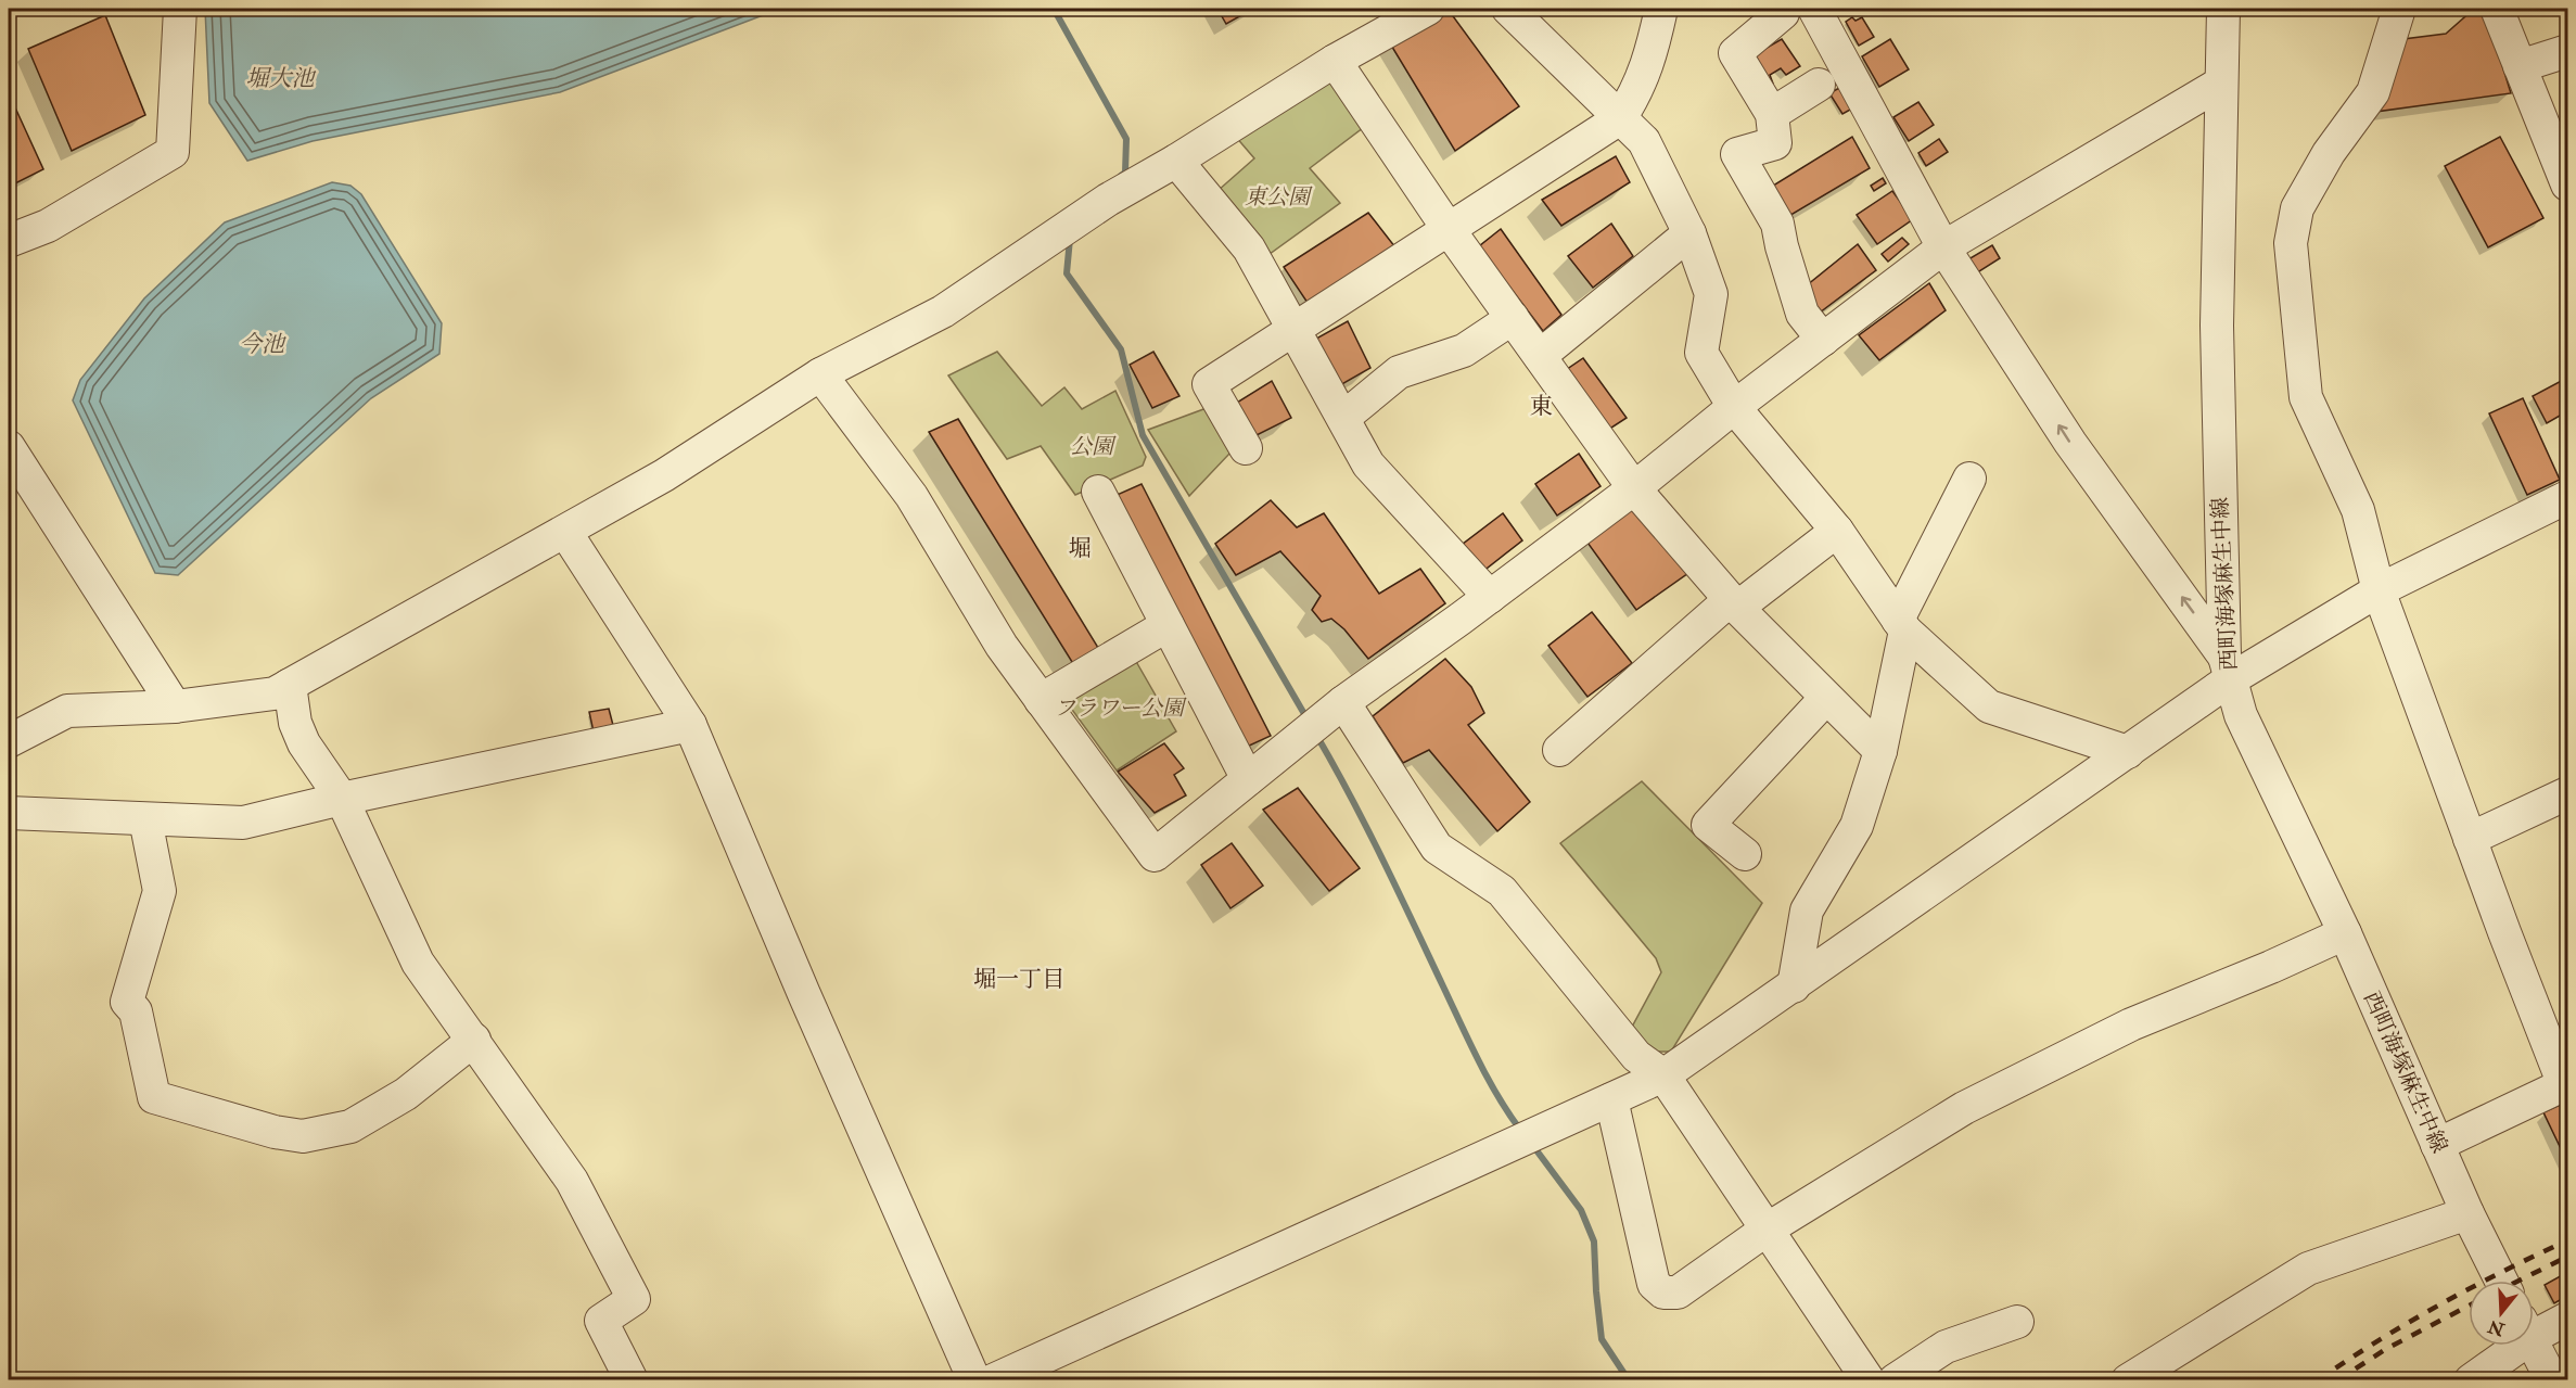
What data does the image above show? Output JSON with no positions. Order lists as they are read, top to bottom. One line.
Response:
{"streets":{"street":["西町海塚麻生中線"]},"districts":["東","堀","堀一丁目"],"water":["堀大池","今池"],"parks":["東公園","公園","フラワー公園"],"north":"bottom"}
